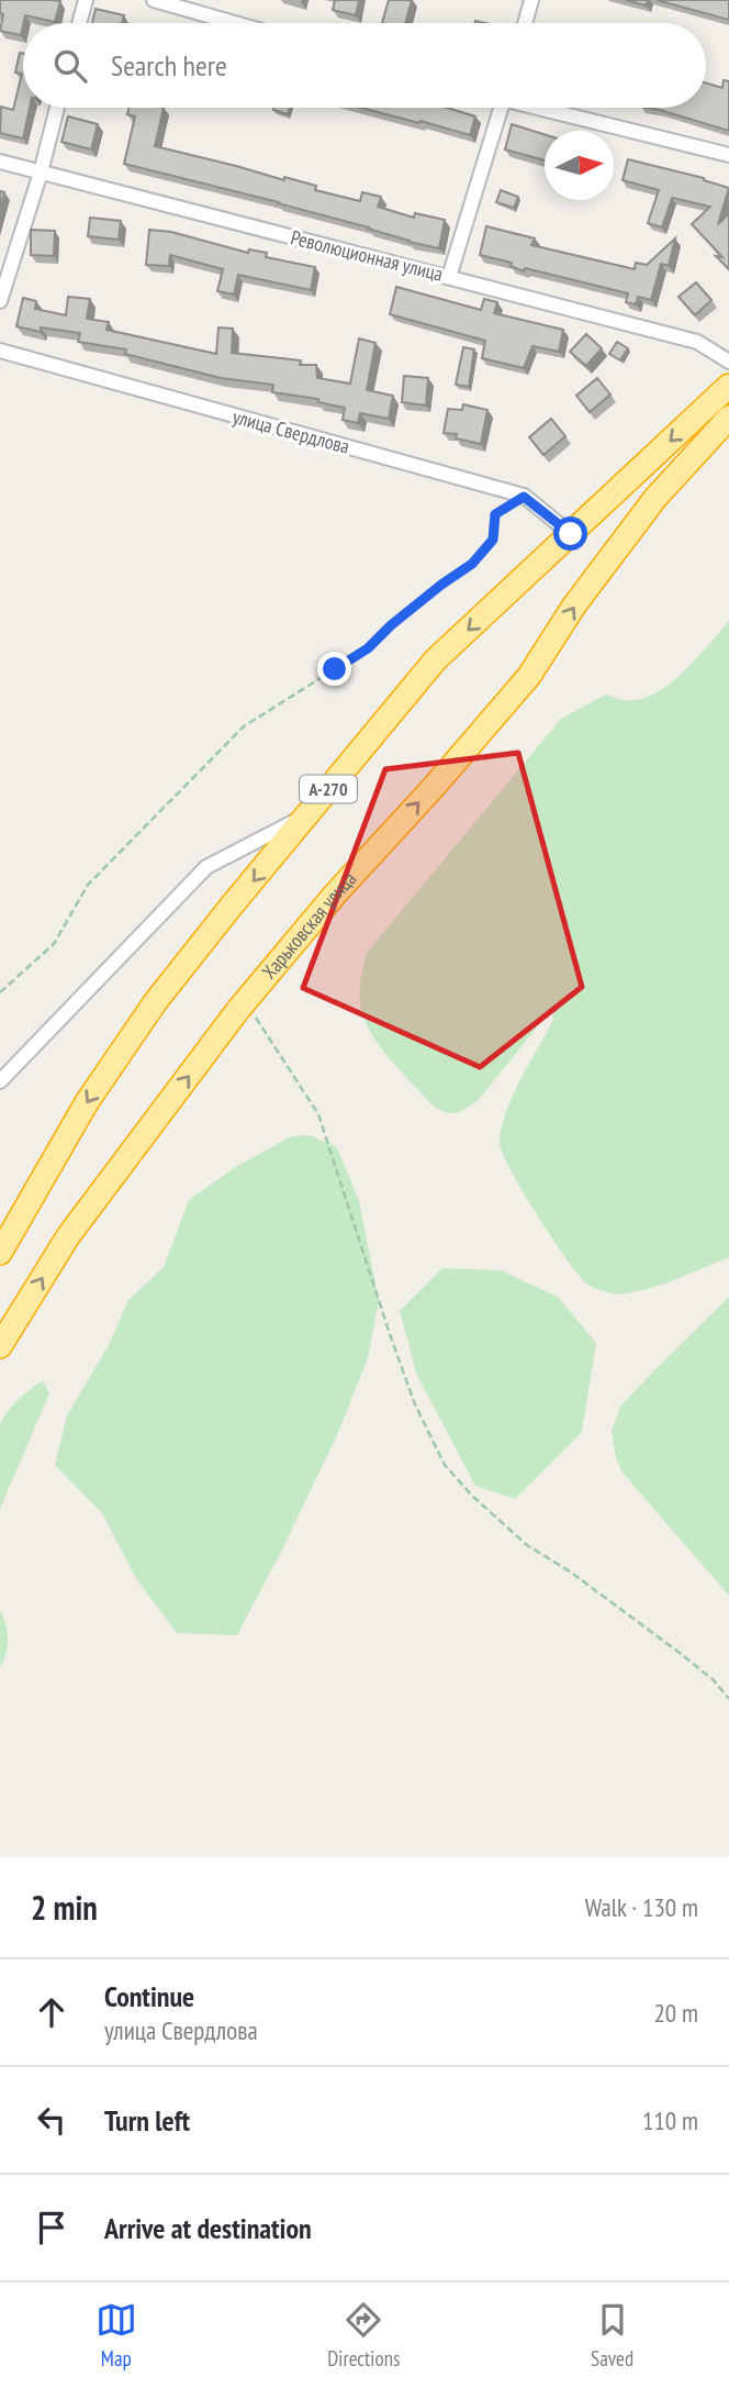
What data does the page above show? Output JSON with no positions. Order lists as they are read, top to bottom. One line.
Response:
{"streets":{"highway":["А-270","Харьковская улица"],"street":["Революционная улица","улица Свердлова"]},"crossings":[["улица Свердлова","А-270"]],"north":"right","page":{"search":"Search here","heading":["2 min","Walk · 130 m"],"list":[["Continue","улица Свердлова","20 m"],["Turn left","110 m"],"Arrive at destination"],"nav":["Map","Directions","Saved"]}}
